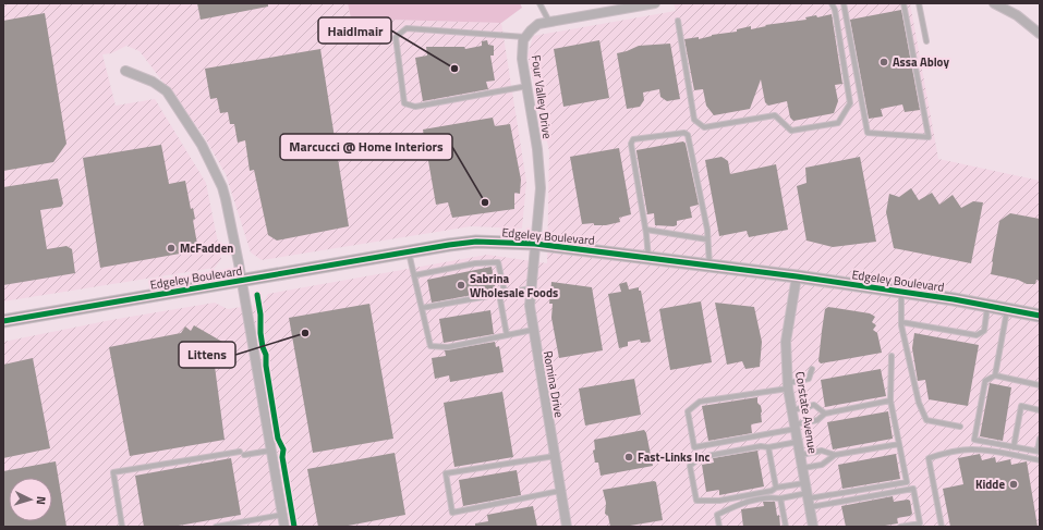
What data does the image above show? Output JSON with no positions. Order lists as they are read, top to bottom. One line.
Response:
{"streets":{"street":["Four Valley Drive","Edgeley Boulevard","Romina Drive","Corstate Avenue"]},"crossings":[["Four Valley Drive","Edgeley Boulevard"],["Four Valley Drive","Romina Drive"],["Edgeley Boulevard","Romina Drive"],["Edgeley Boulevard","Corstate Avenue"]],"places":["Assa Abloy","Haidlmair","Marcucci @ Home Interiors","McFadden","Sabrina Wholesale Foods","Littens","Fast-Links Inc","Kidde"],"north":"right"}
